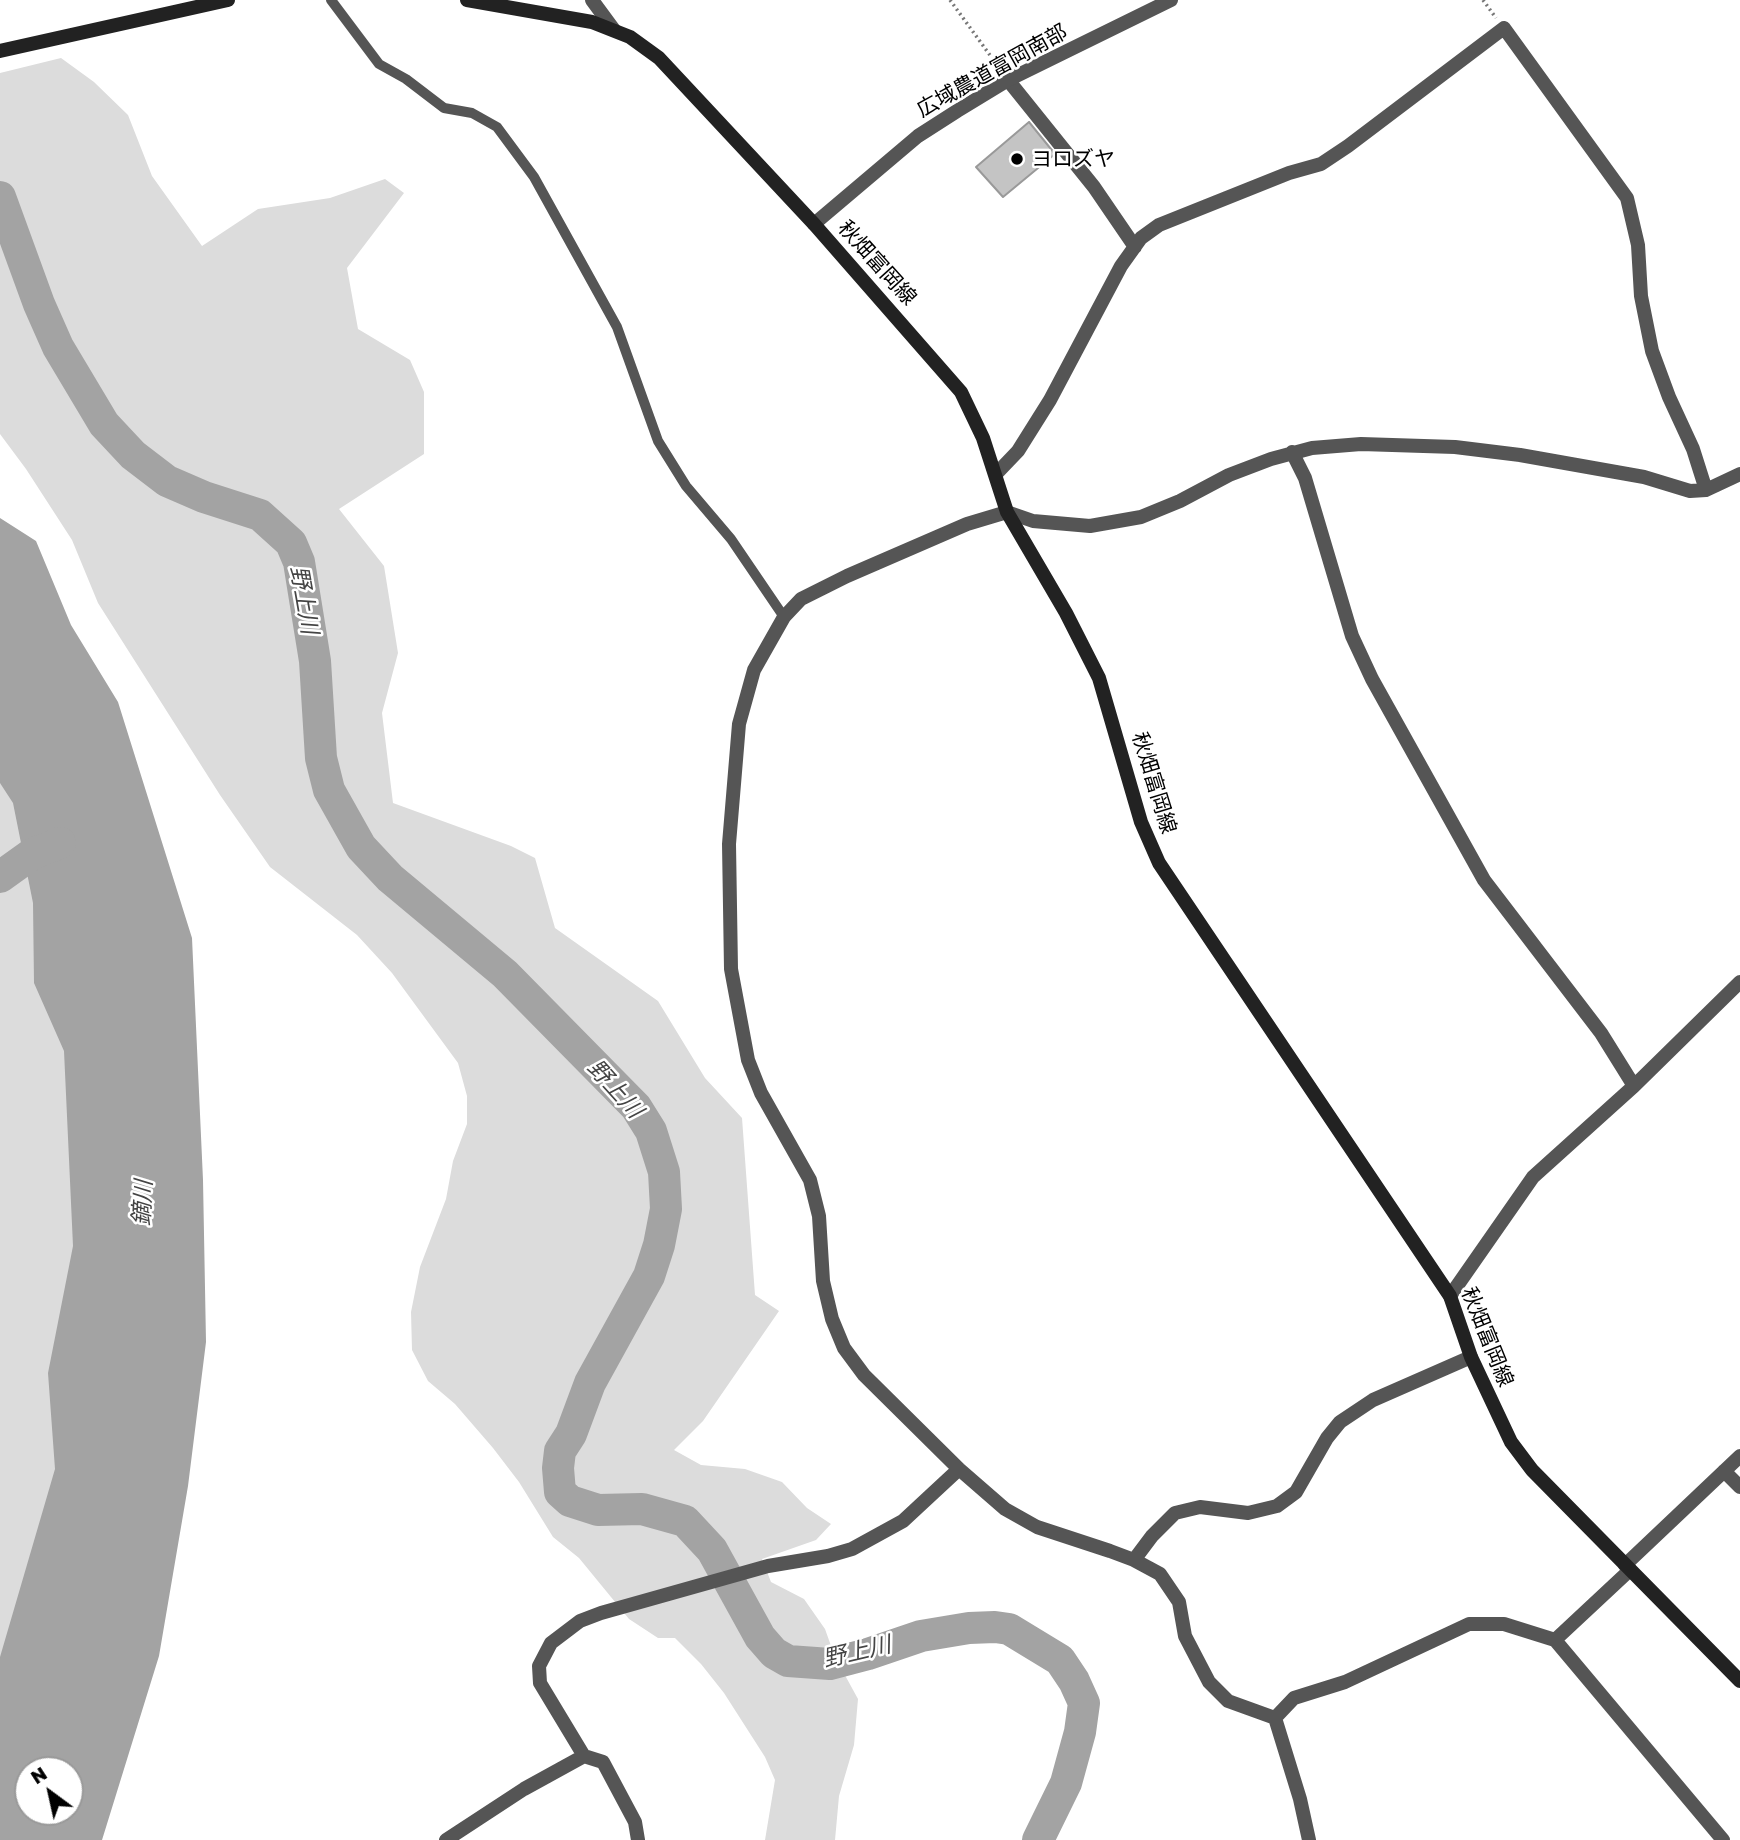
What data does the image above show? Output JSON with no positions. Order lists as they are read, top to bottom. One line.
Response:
{"streets":{"main road":["秋畑富岡線"],"street":["広域農道富岡南部"]},"crossings":[["広域農道富岡南部","秋畑富岡線"]],"water":["野上川","鏑川"],"places":["ヨロズヤ"],"north":"top left"}
